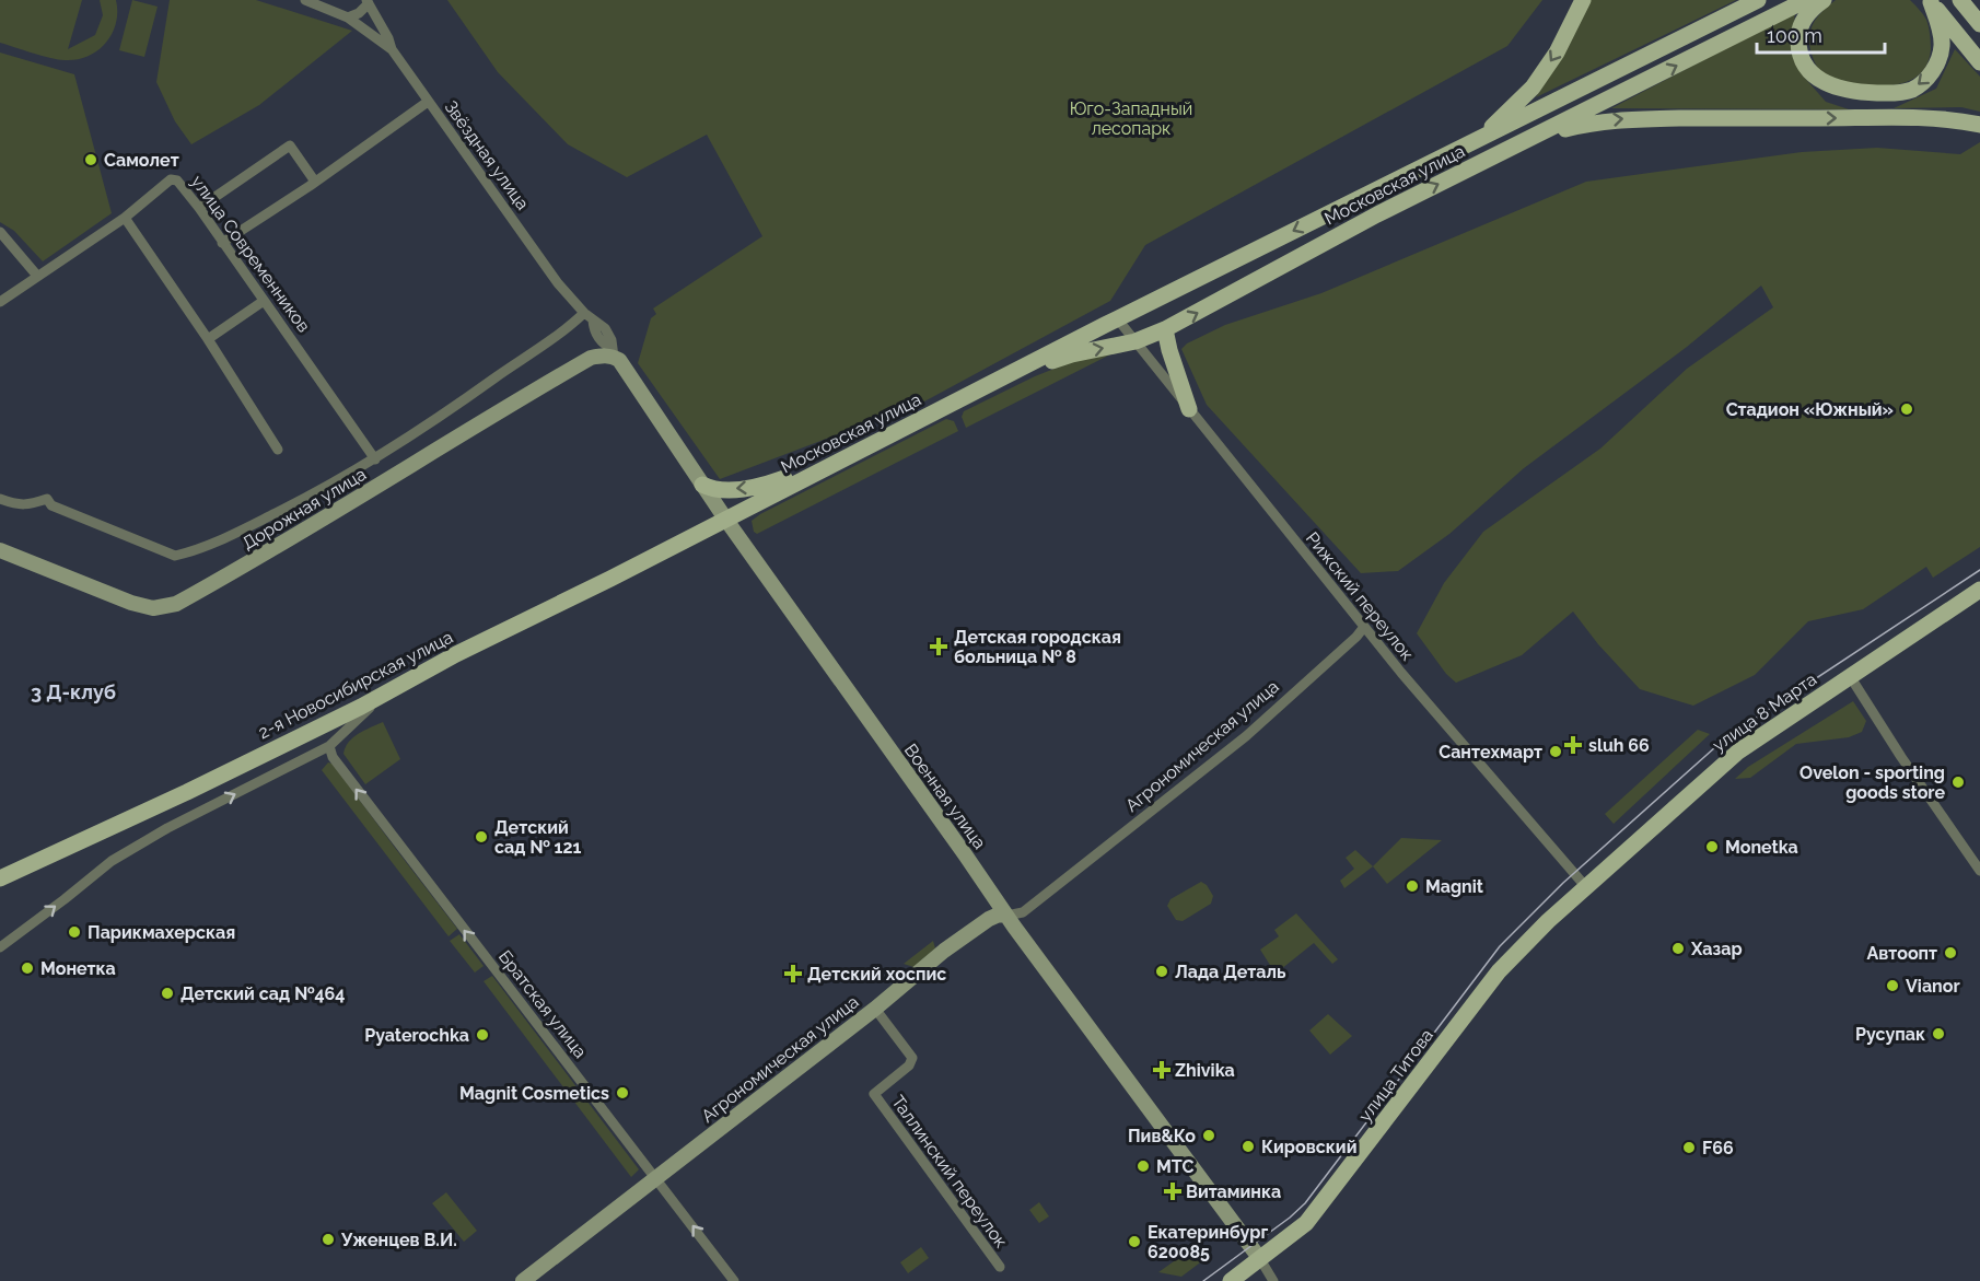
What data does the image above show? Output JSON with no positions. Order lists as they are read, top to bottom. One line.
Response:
{"streets":{"main road":["Московская улица","2-я Новосибирская улица","улица 8 Марта","улица Титова"],"street":["Звёздная улица","улица Современников","Дорожная улица","Рижский переулок","Агрономическая улица","Военная улица","Братская улица","Таллинский переулок"]},"crossings":[["Звёздная улица","Военная улица"],["Московская улица","Рижский переулок"],["Московская улица","2-я Новосибирская улица"],["Московская улица","Военная улица"],["Дорожная улица","Военная улица"],["Рижский переулок","улица 8 Марта"],["Рижский переулок","Агрономическая улица"],["Рижский переулок","улица Титова"],["2-я Новосибирская улица","Военная улица"],["2-я Новосибирская улица","Братская улица"],["улица 8 Марта","улица Титова"],["Агрономическая улица","Военная улица"],["Агрономическая улица","Братская улица"],["Агрономическая улица","Таллинский переулок"],["Военная улица","улица Титова"]],"one_way":["Братская улица"],"districts":["3 Д-клуб"],"parks":["Юго-Западный лесопарк"],"places":{"other":["Самолет","Стадион «Южный»","Сантехмарт","Ovelon - sporting goods store","Детский сад № 121","Monetka","Magnit","Парикмахерская","Хазар","Автоопт","Монетка","Лада Деталь","Vianor","Детский сад №464","Русупак","Pyaterochka","Magnit Cosmetics","Пив&Ко","Кировский","F66","МТС","Уженцев В.И.","Екатеринбург 620085"],"health":["Детская городская больница № 8","sluh 66","Детский хоспис","Zhivika","Витаминка"]},"scale_bar":"100 m"}
